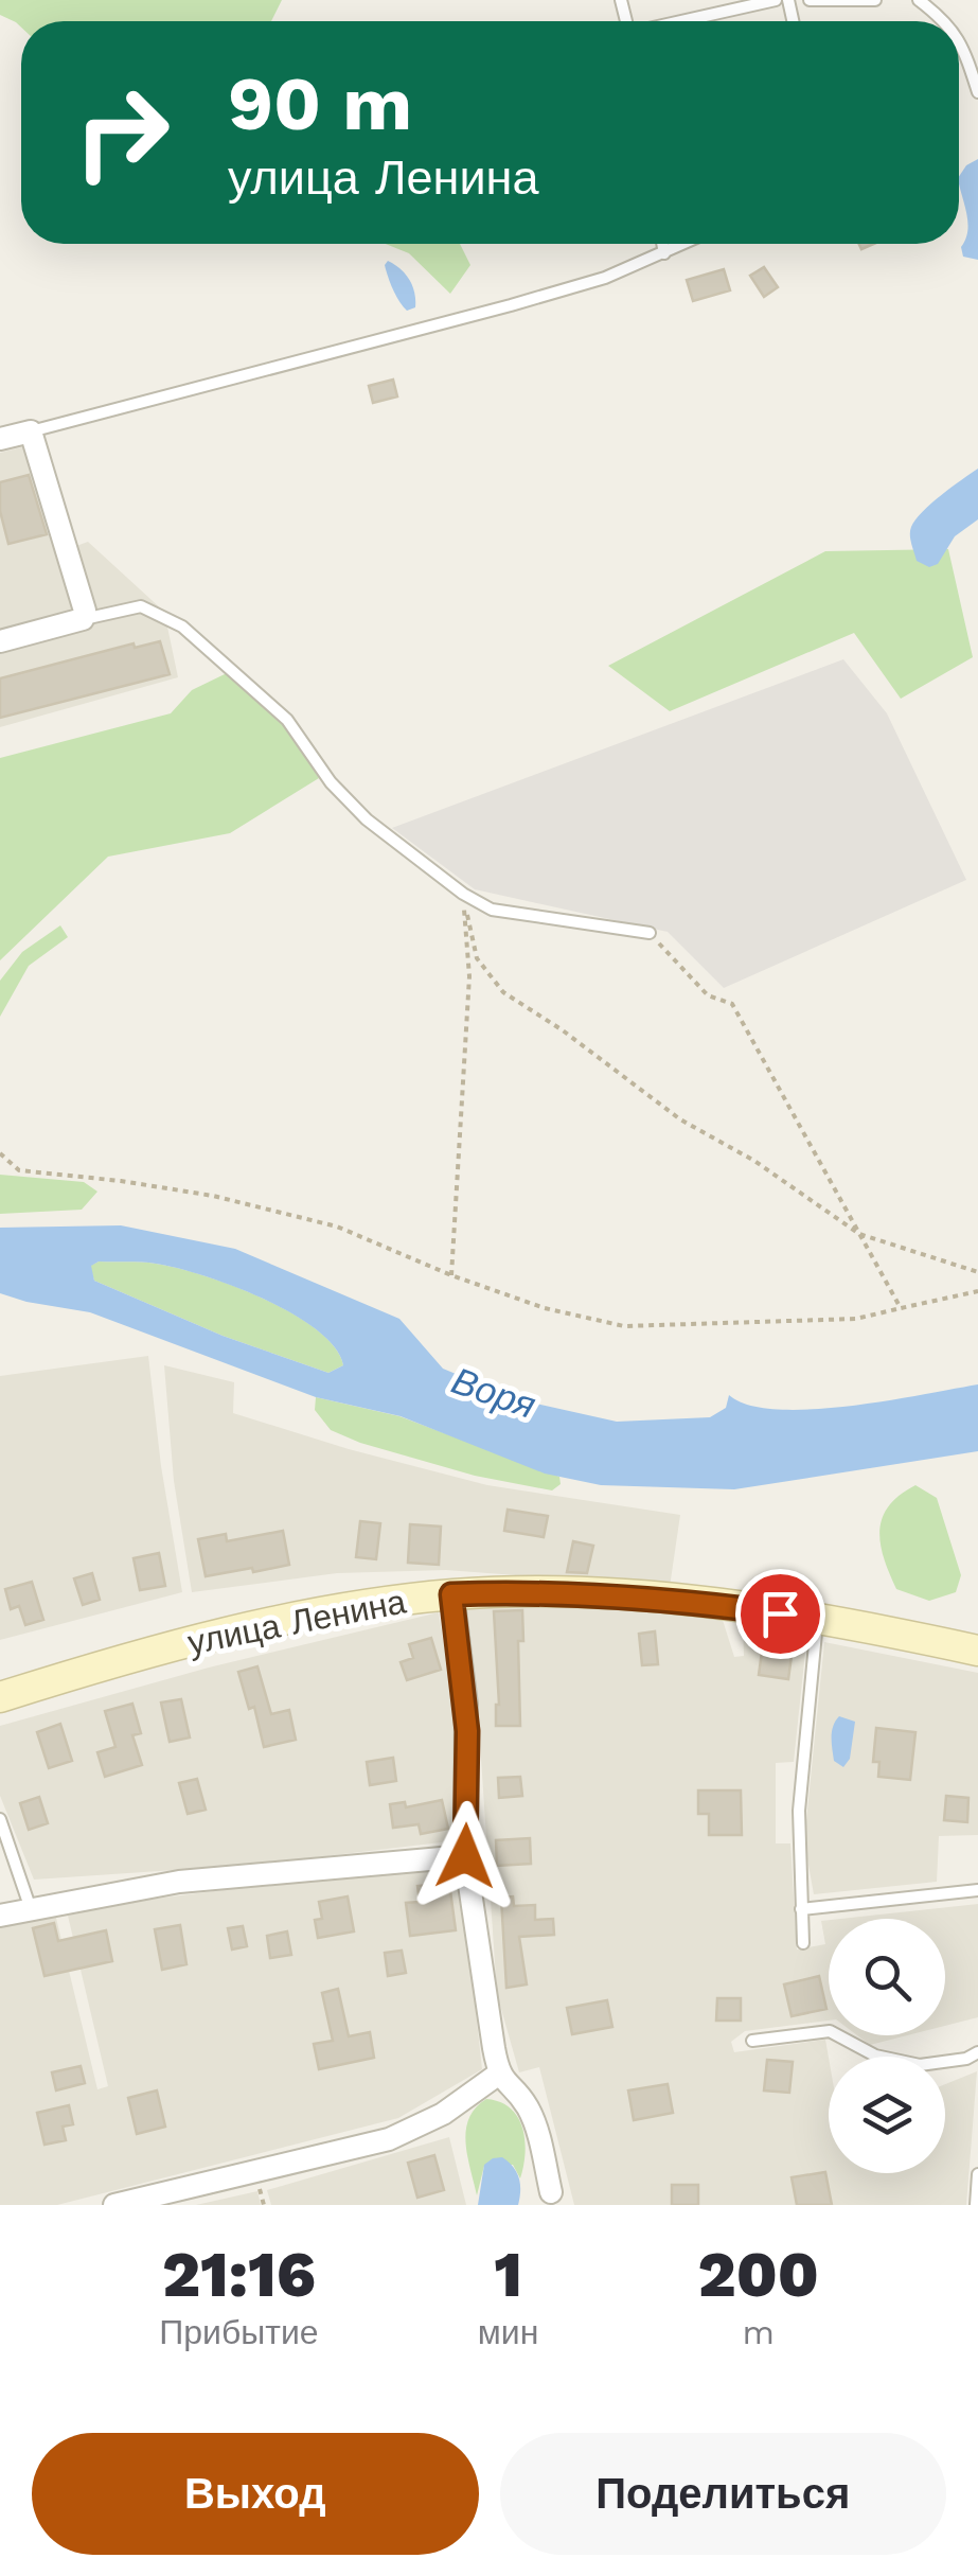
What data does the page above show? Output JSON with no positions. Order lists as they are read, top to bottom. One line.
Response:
{"streets":{"street":["улица Ленина"]},"water":["Воря"],"page":{"turn":["90 m","улица Ленина"],"eta":["21:16","Прибытие","1","мин","200","m"],"buttons":["Выход","Поделиться"]}}
